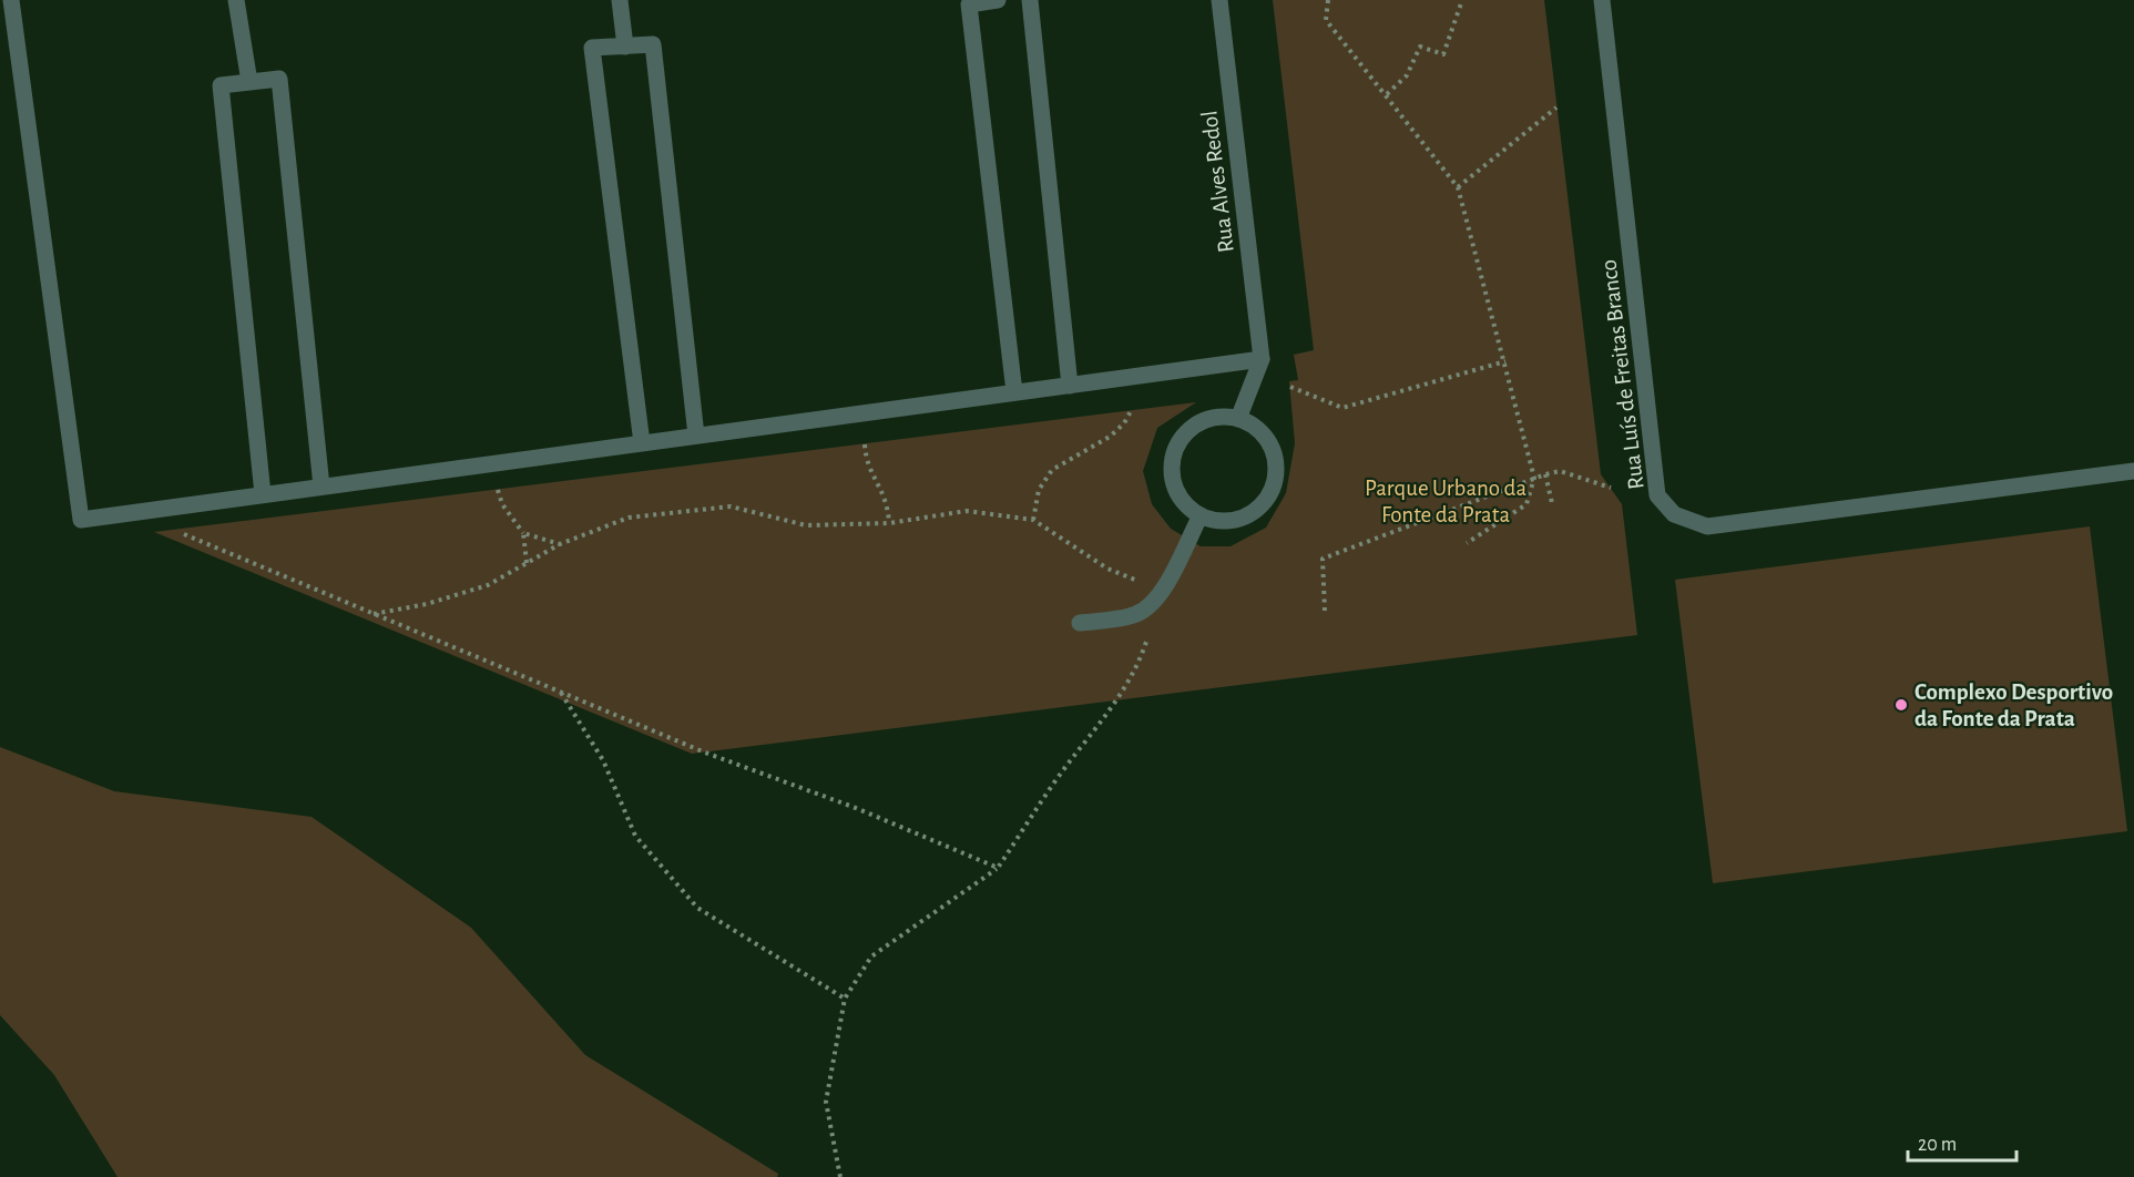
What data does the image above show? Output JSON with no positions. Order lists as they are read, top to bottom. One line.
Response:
{"streets":{"street":["Rua Alves Redol","Rua Luís de Freitas Branco"]},"parks":["Parque Urbano da Fonte da Prata"],"places":["Complexo Desportivo da Fonte da Prata"],"scale_bar":"20 m"}
